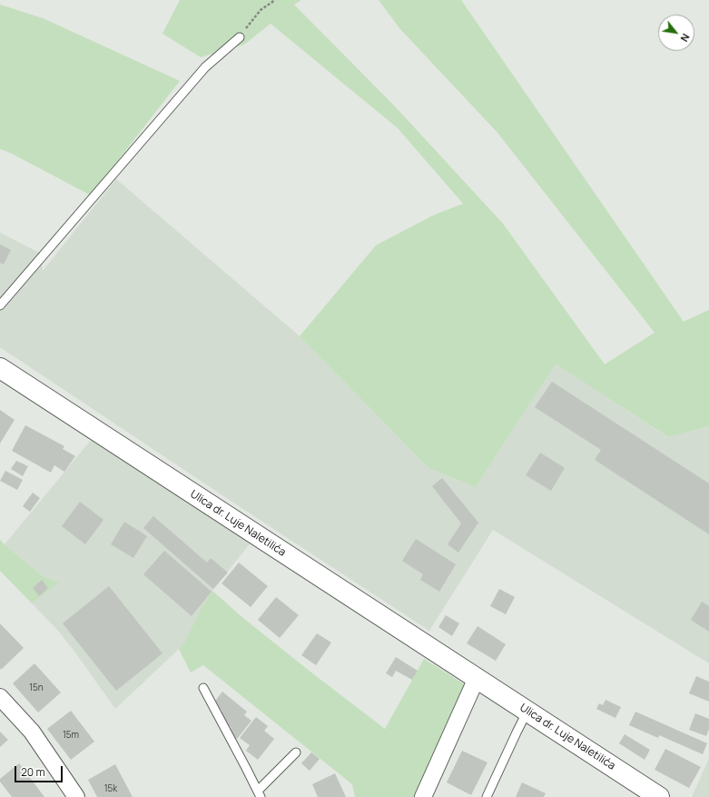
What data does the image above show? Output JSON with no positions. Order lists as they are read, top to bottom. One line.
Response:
{"streets":{"main road":["Ulica dr. Luje Naletilića"]},"house_numbers":["15n","15m","15k"],"scale_bar":"20 m","north":"bottom right"}
